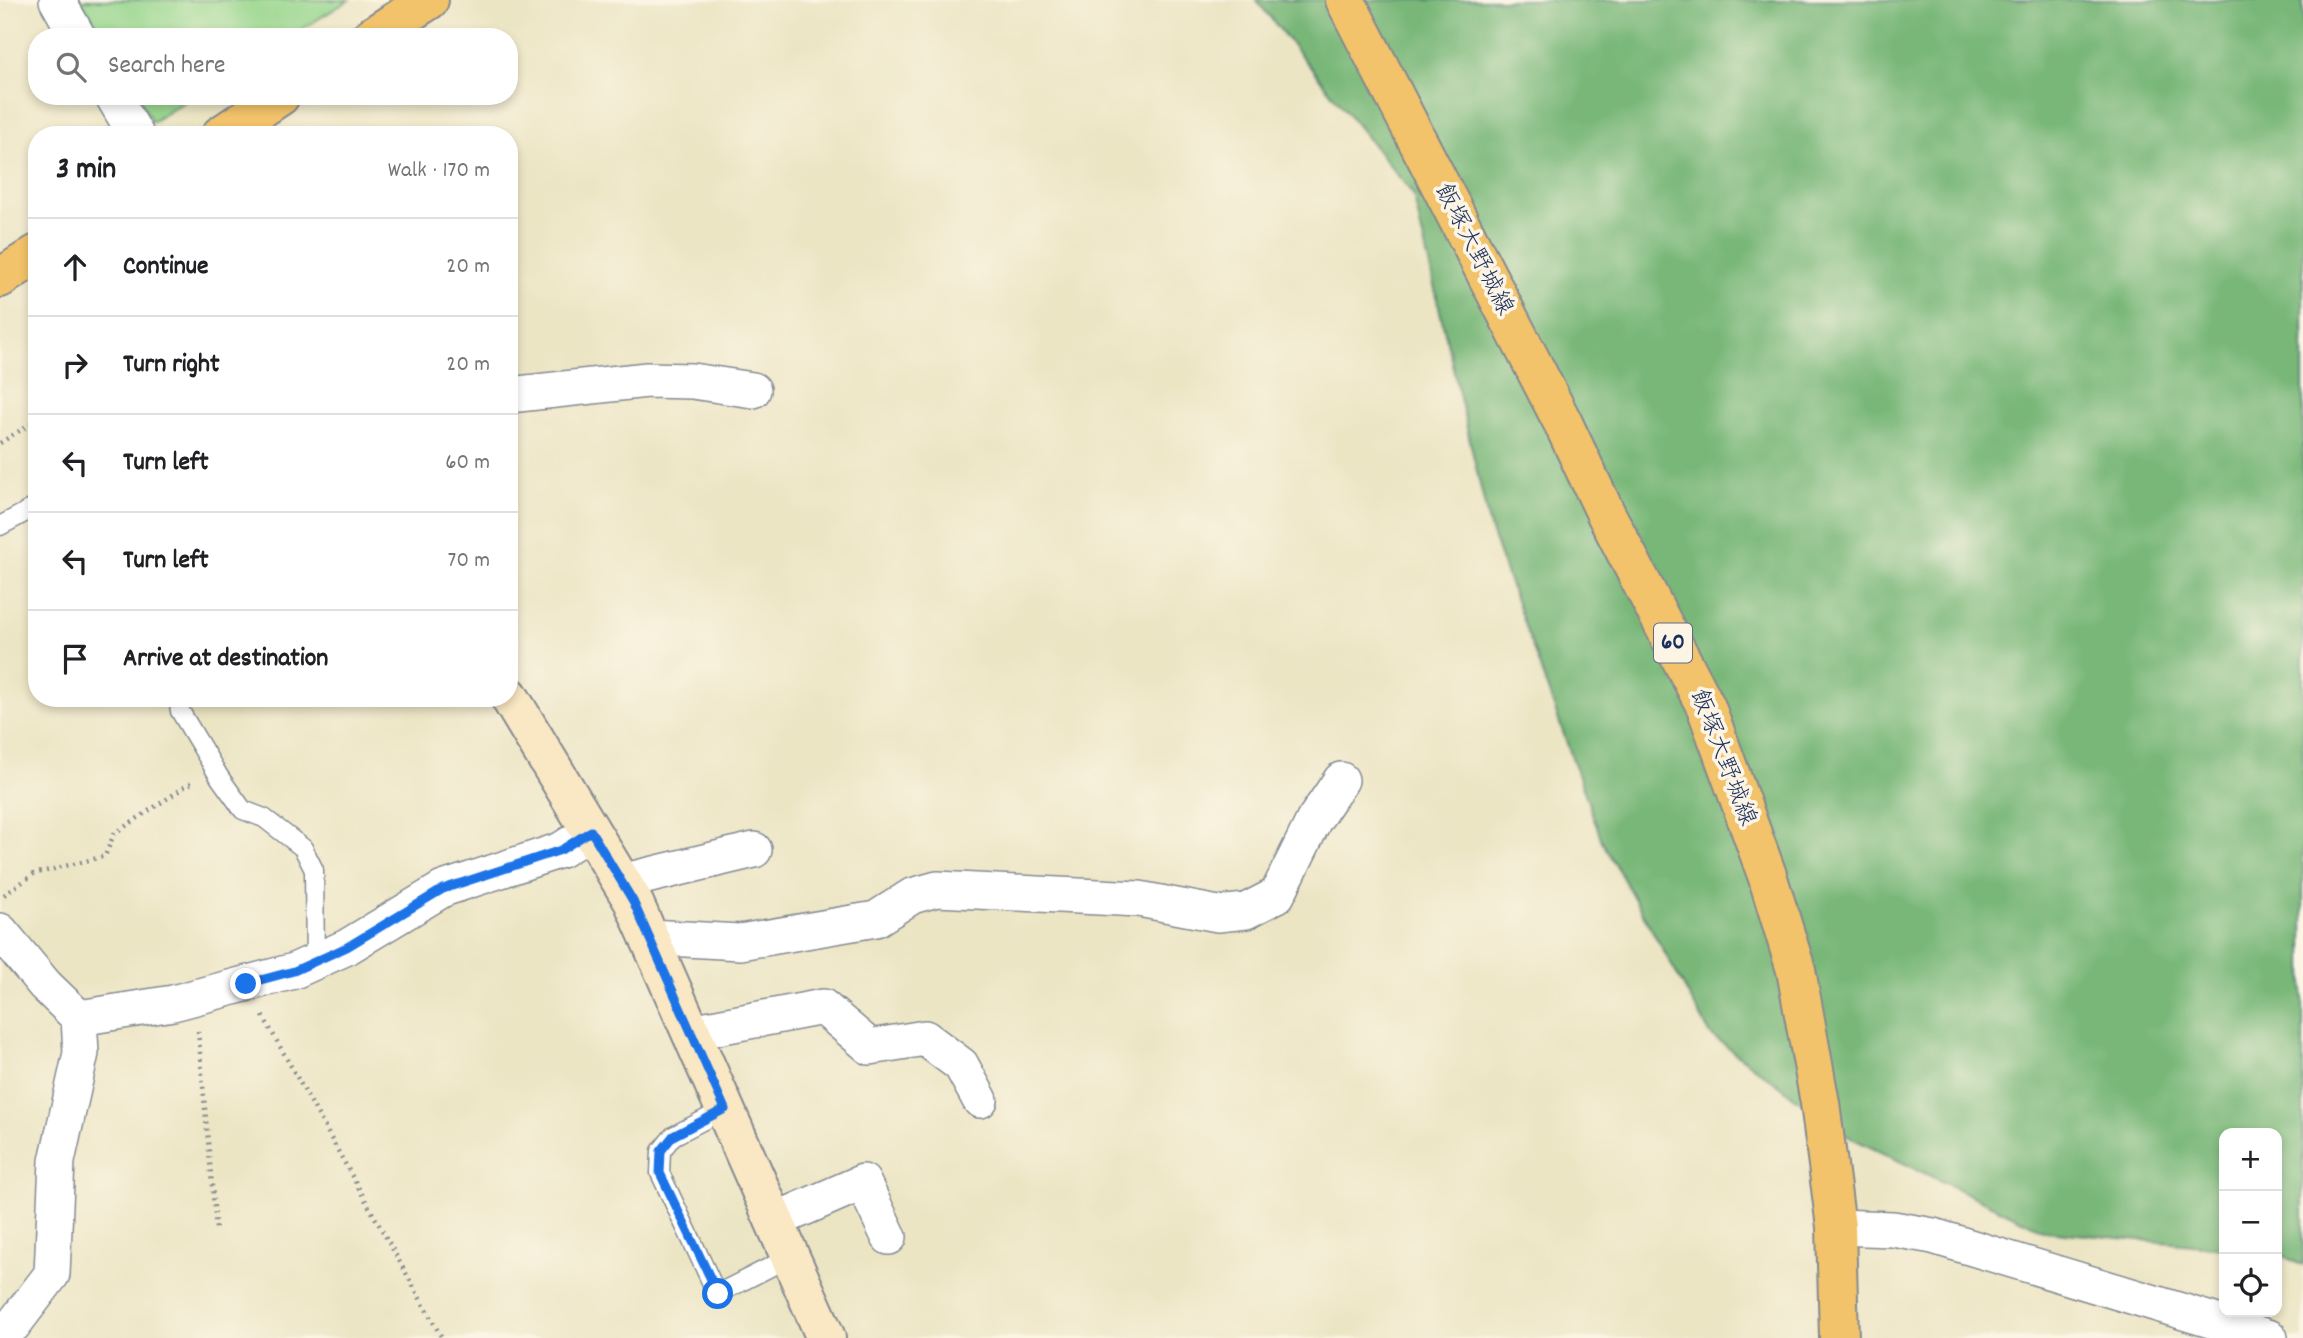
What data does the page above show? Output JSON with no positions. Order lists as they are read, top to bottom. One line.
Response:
{"streets":{"main road":["飯塚大野城線","60"]},"page":{"search":"Search here","heading":["3 min","Walk · 170 m"],"list":[["Continue","20 m"],["Turn right","20 m"],["Turn left","60 m"],["Turn left","70 m"],"Arrive at destination"],"map_buttons":["+","−"]}}
